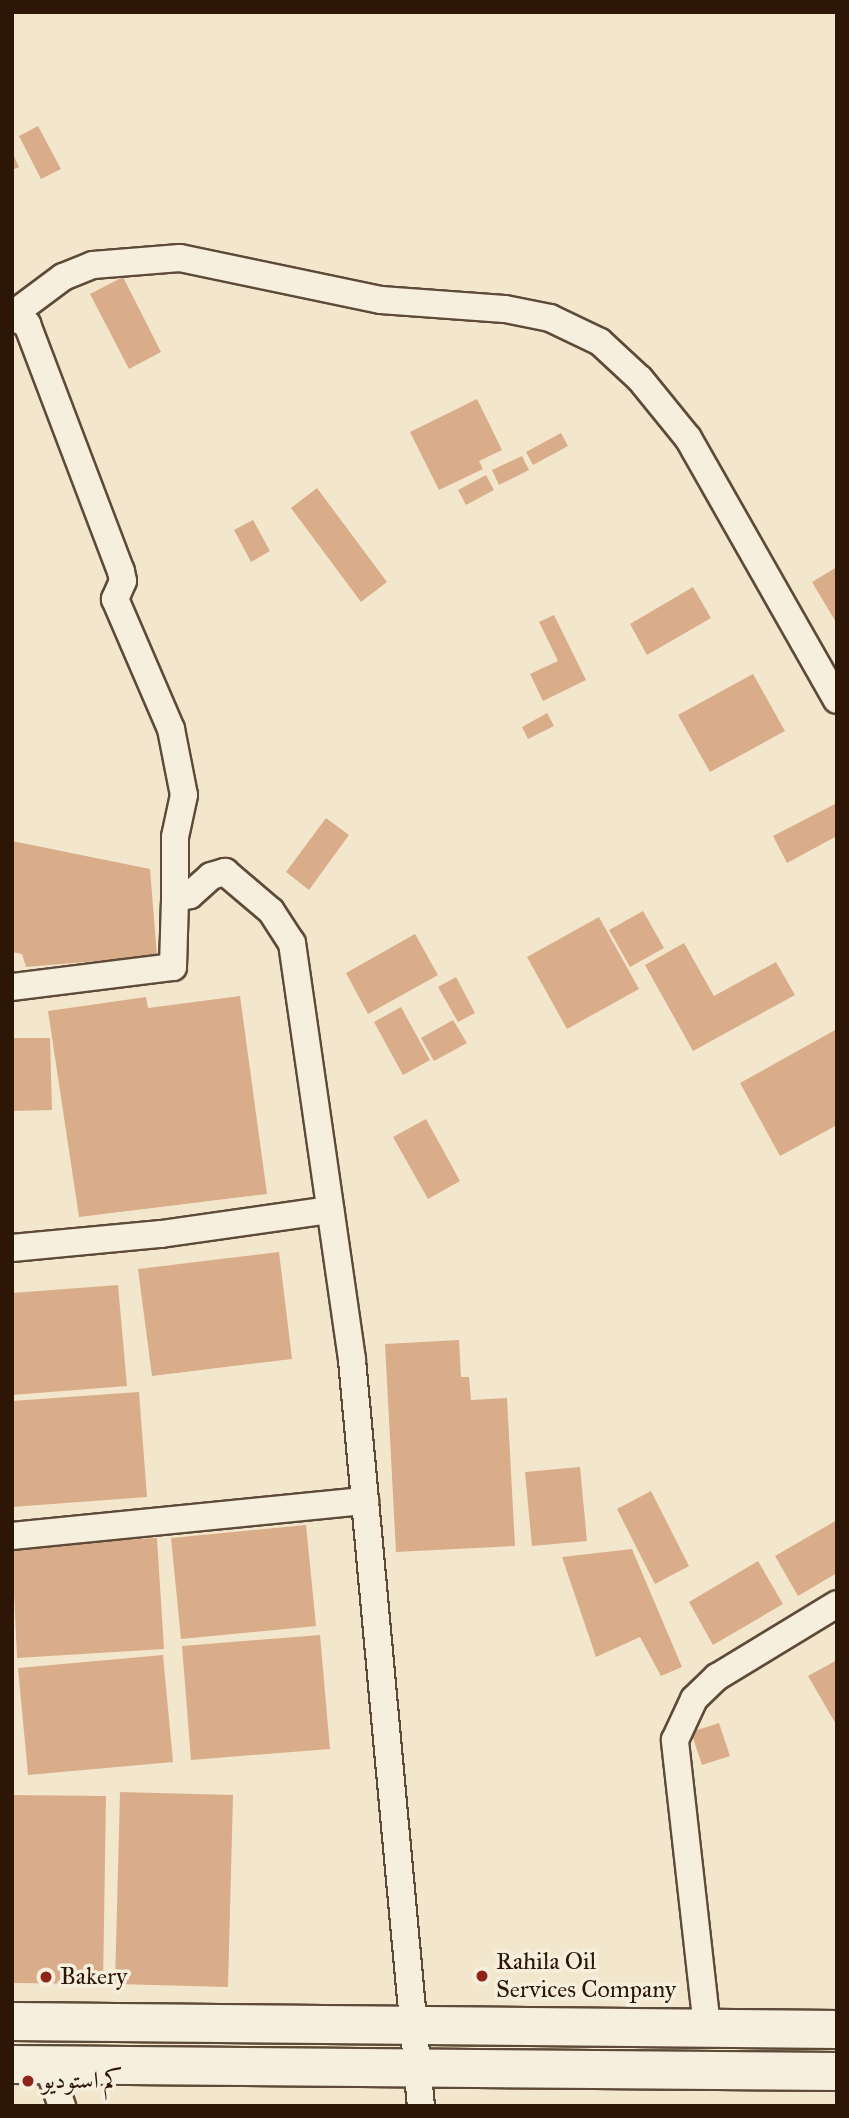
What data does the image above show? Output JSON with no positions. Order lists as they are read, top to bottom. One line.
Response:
{"places":["Rahila Oil Services Company","Bakery","كم استوديو"]}
